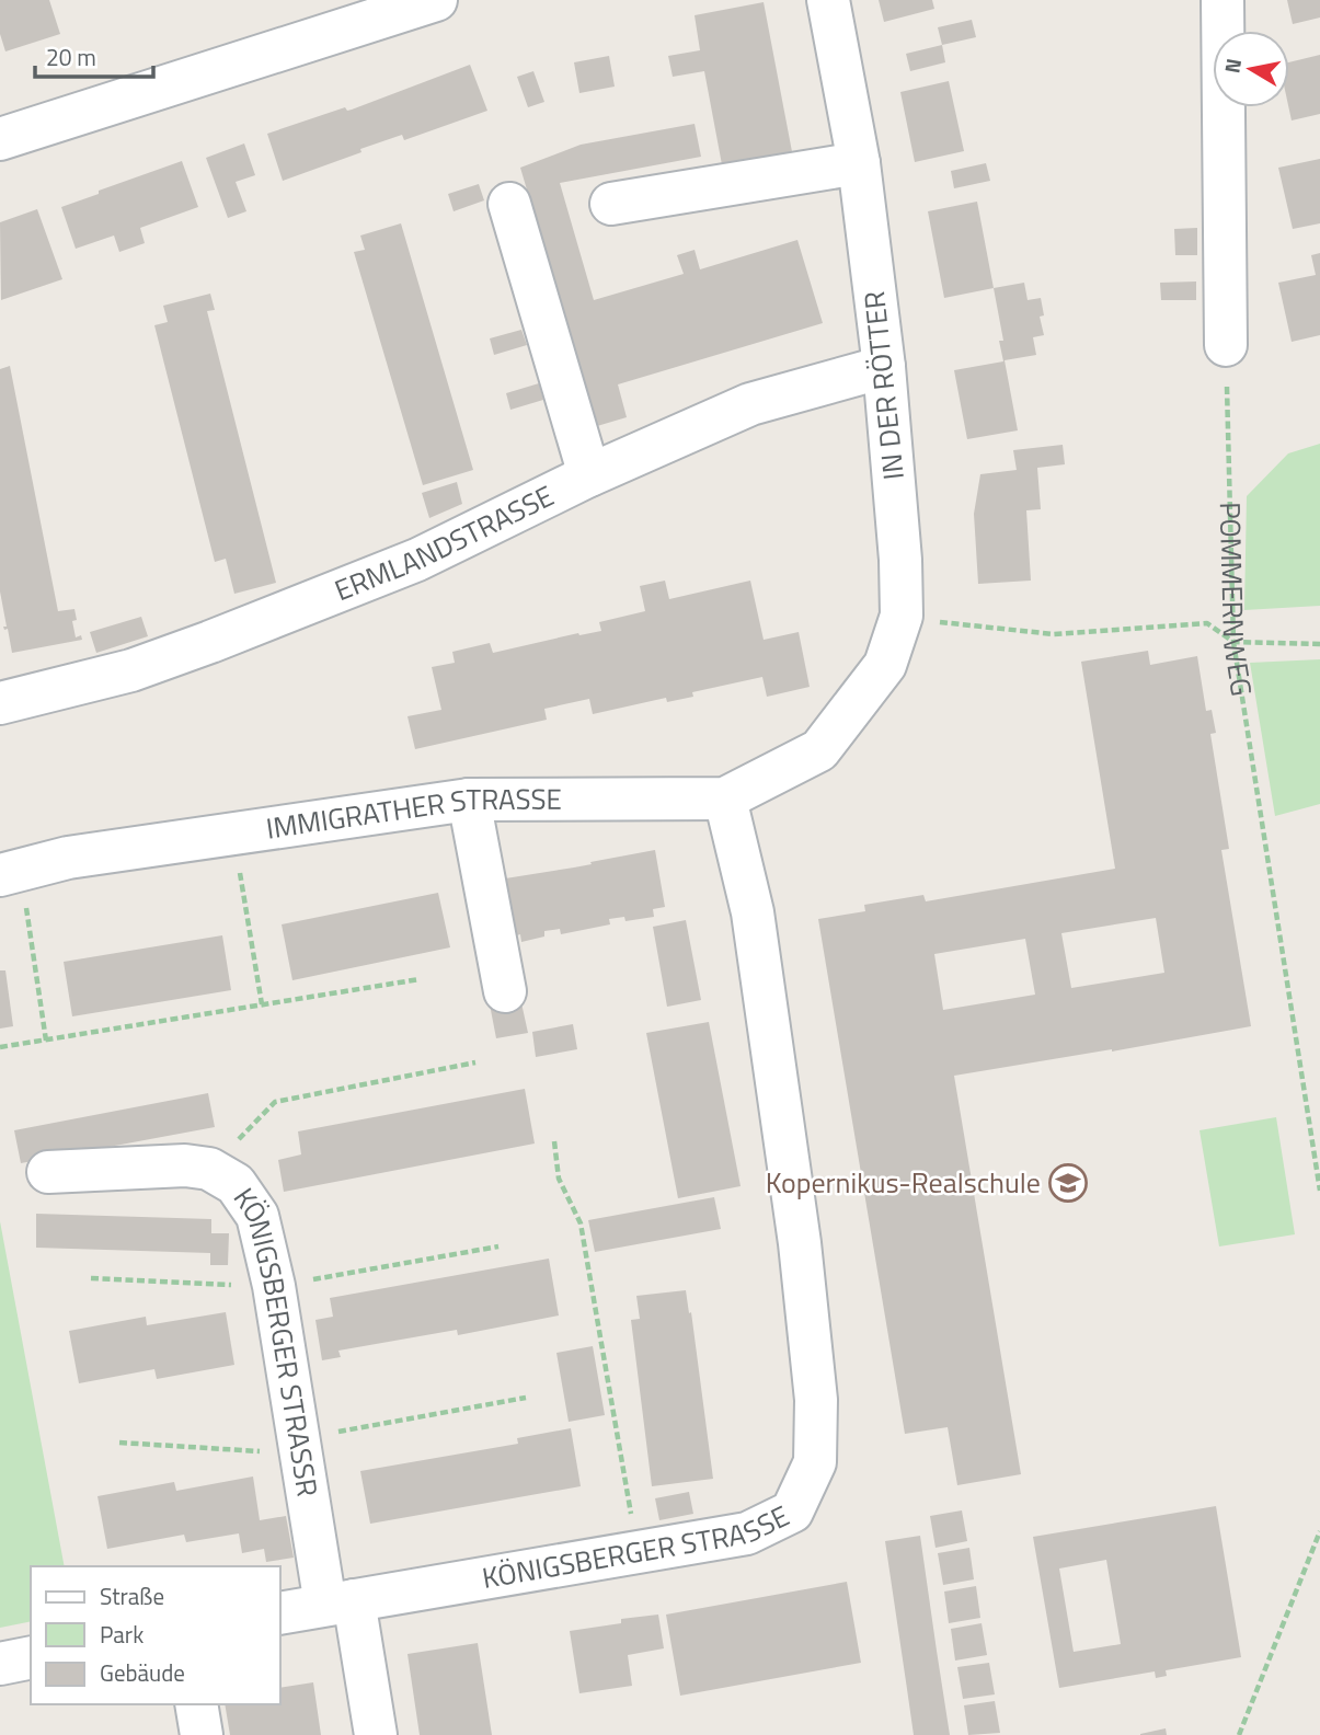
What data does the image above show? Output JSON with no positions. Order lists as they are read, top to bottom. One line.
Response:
{"streets":{"street":["IN DER RÖTTER","ERMLANDSTRASSE","IMMIGRATHER STRASSE","KÖNIGSBERGER STRASSR","KÖNIGSBERGER STRASSE"],"path":["POMMERNWEG"]},"crossings":[["IN DER RÖTTER","ERMLANDSTRASSE"],["IN DER RÖTTER","IMMIGRATHER STRASSE"],["IMMIGRATHER STRASSE","KÖNIGSBERGER STRASSE"],["KÖNIGSBERGER STRASSR","KÖNIGSBERGER STRASSE"]],"places":{"school or university":["Kopernikus-Realschule"]},"legend":["Straße","Park","Gebäude"],"scale_bar":"20 m","north":"left"}
